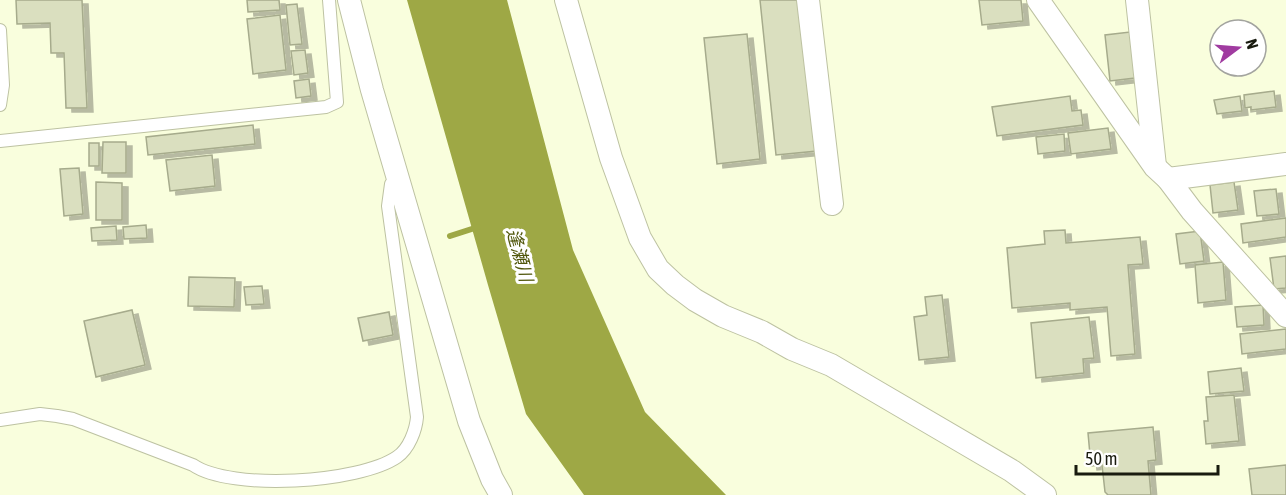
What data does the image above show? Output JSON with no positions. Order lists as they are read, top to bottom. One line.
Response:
{"water":["逢瀬川"],"scale_bar":"50 m","north":"right"}
